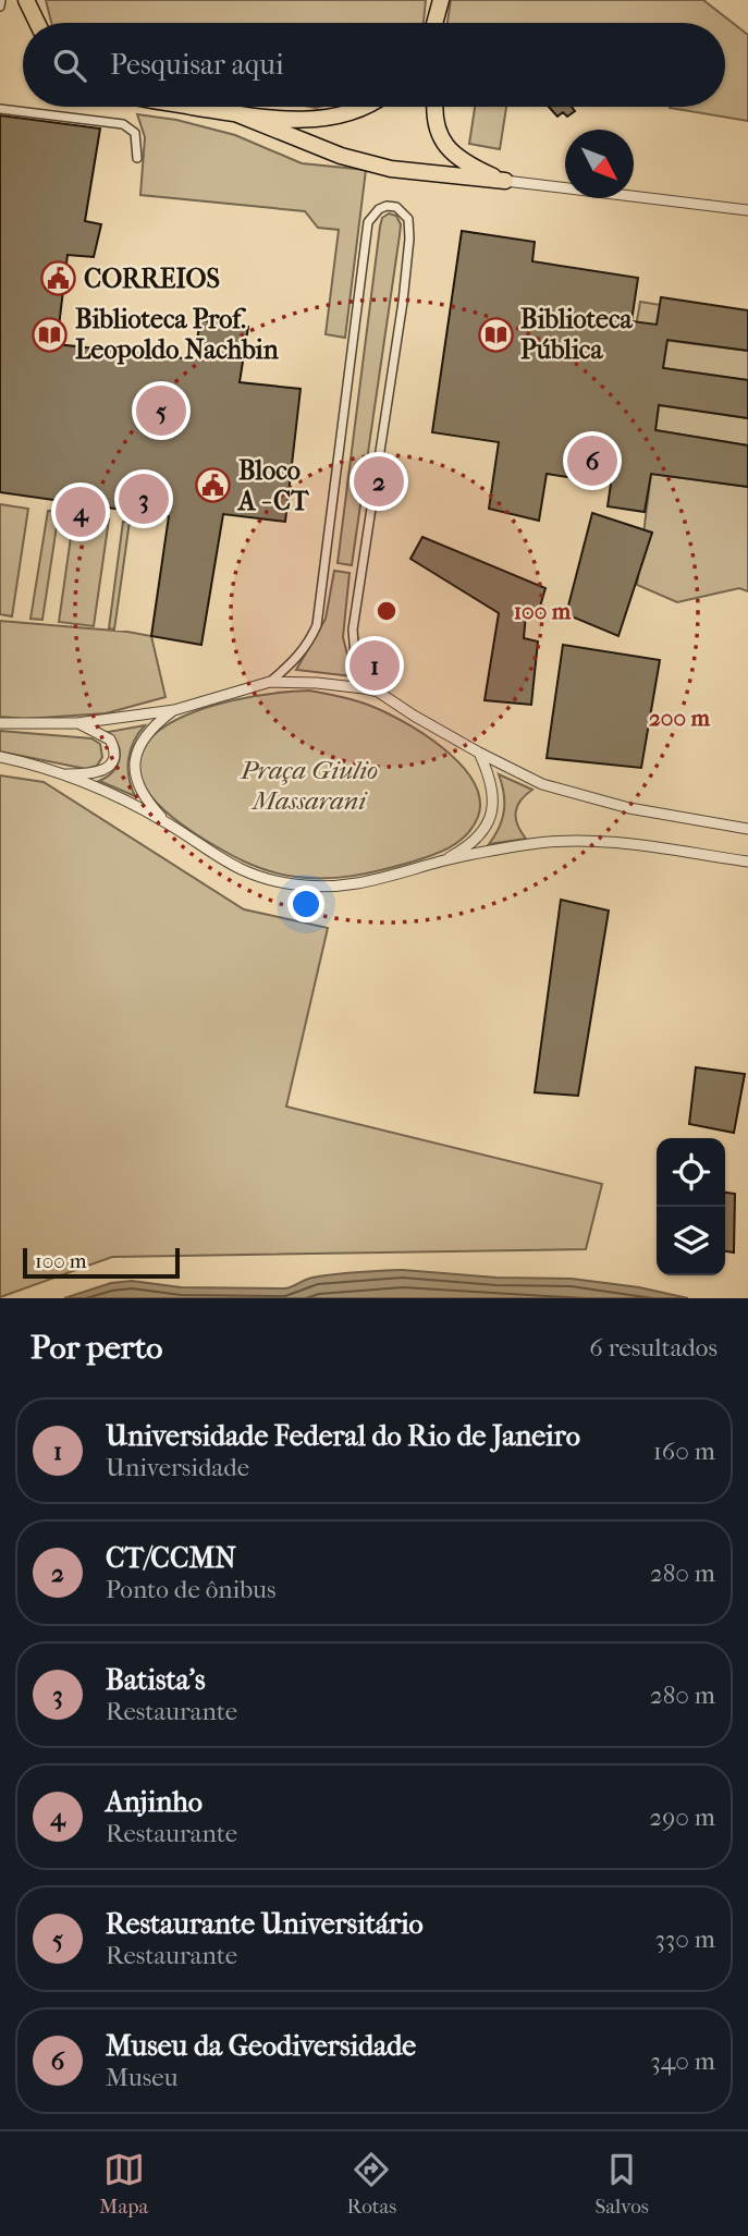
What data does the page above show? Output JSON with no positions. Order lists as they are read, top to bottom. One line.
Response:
{"parks":["Praça Giulio Massarani"],"places":{"public building":["CORREIOS","Bloco A - CT"],"library":["Biblioteca Prof. Leopoldo Nachbin","Biblioteca Pública"]},"scale_bar":"100 m","north":"bottom right","page":{"search":"Pesquisar aqui","pins":["5","6","2","3","4","1"],"scale":"100 m","heading":["Por perto","6 resultados"],"list":[{"mark":"1","name":"Universidade Federal do Rio de Janeiro","note":"Universidade","value":"160 m"},{"mark":"2","name":"CT/CCMN","note":"Ponto de ônibus","value":"280 m"},{"mark":"3","name":"Batista's","note":"Restaurante","value":"280 m"},{"mark":"4","name":"Anjinho","note":"Restaurante","value":"290 m"},{"mark":"5","name":"Restaurante Universitário","note":"Restaurante","value":"330 m"},{"mark":"6","name":"Museu da Geodiversidade","note":"Museu","value":"340 m"}],"nav":["Mapa","Rotas","Salvos"]},"rings":["100 m","200 m"]}
